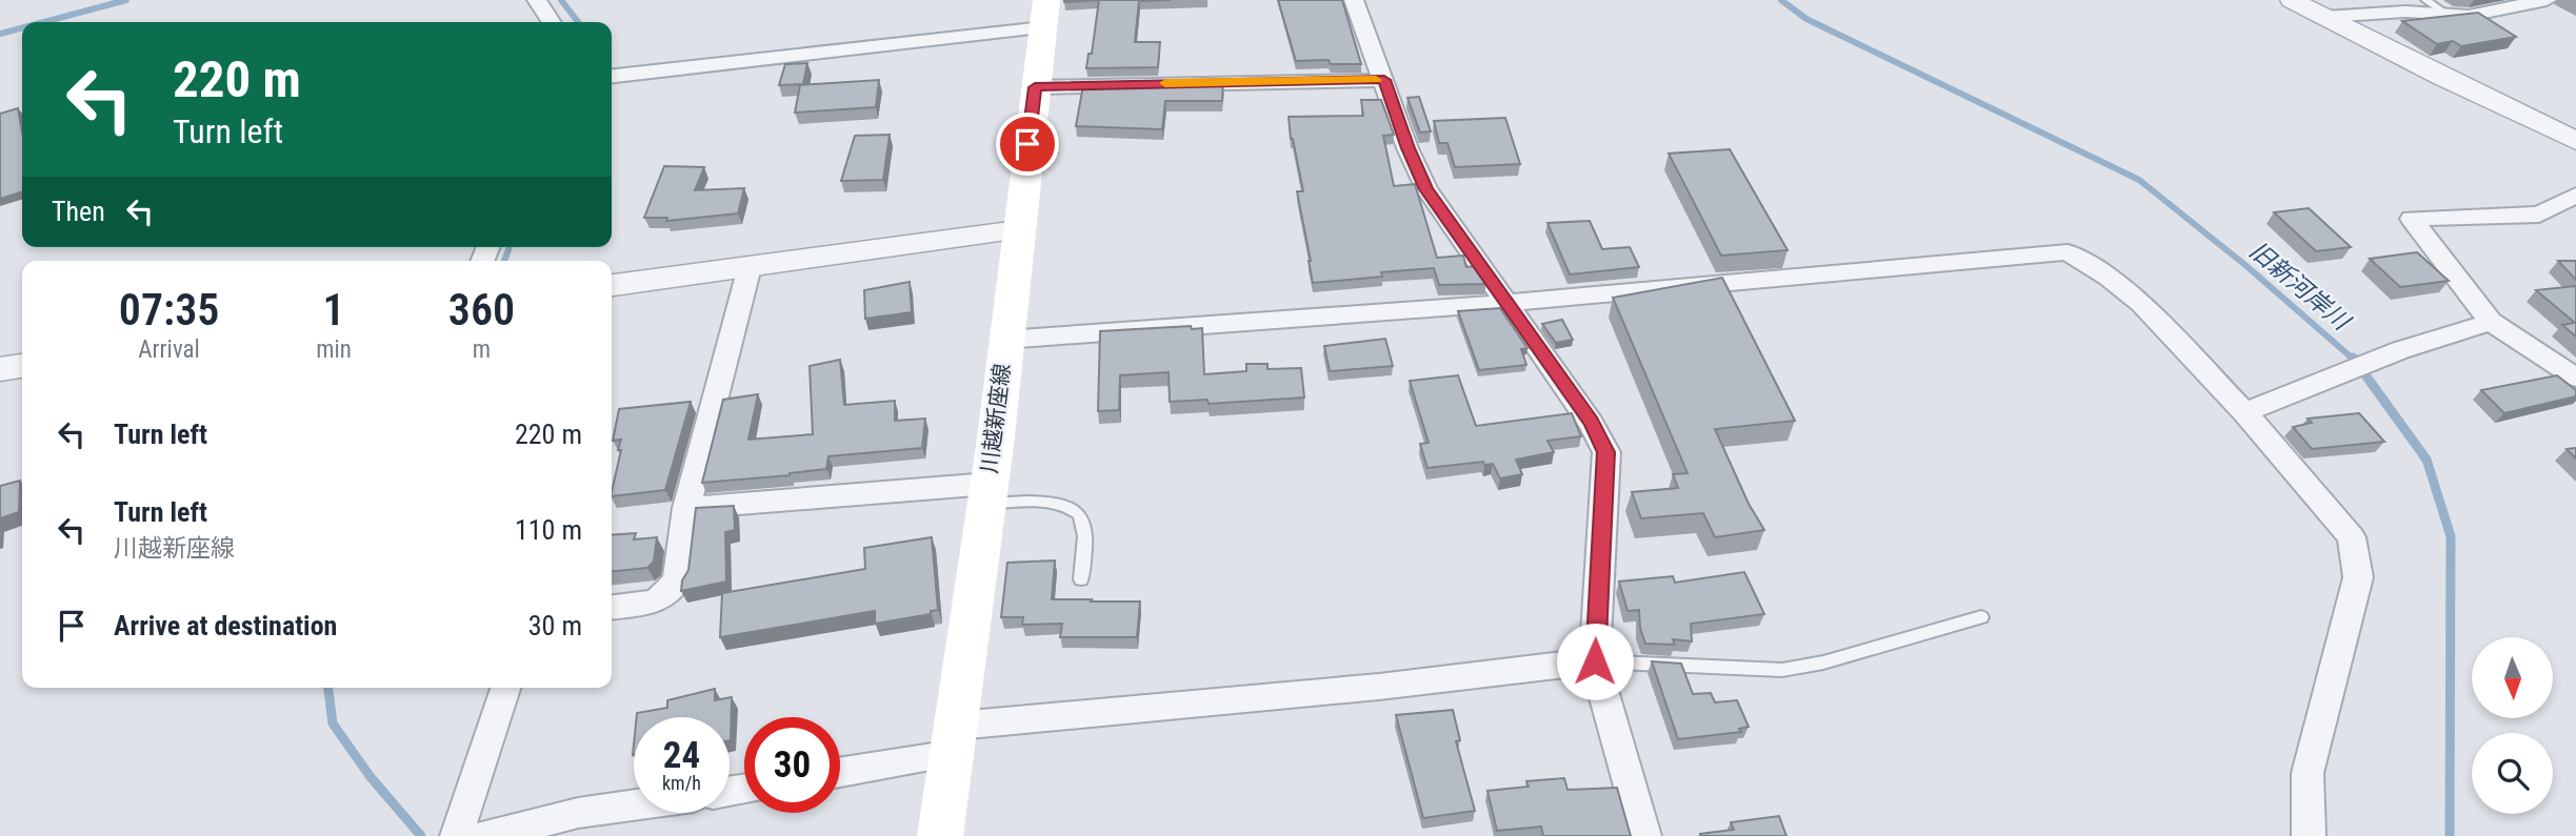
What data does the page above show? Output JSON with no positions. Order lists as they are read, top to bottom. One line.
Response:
{"streets":{"main road":["川越新座線"]},"water":["旧新河岸川"],"north":"bottom","page":{"turn":["220 m","Turn left"],"then":"Then","eta":["07:35","Arrival","1","min","360","m"],"list":[{"name":"Turn left","value":"220 m"},{"name":"Turn left","note":"川越新座線","value":"110 m"},{"name":"Arrive at destination","value":"30 m"}],"speed":"24 km/h","limit":"30"}}
